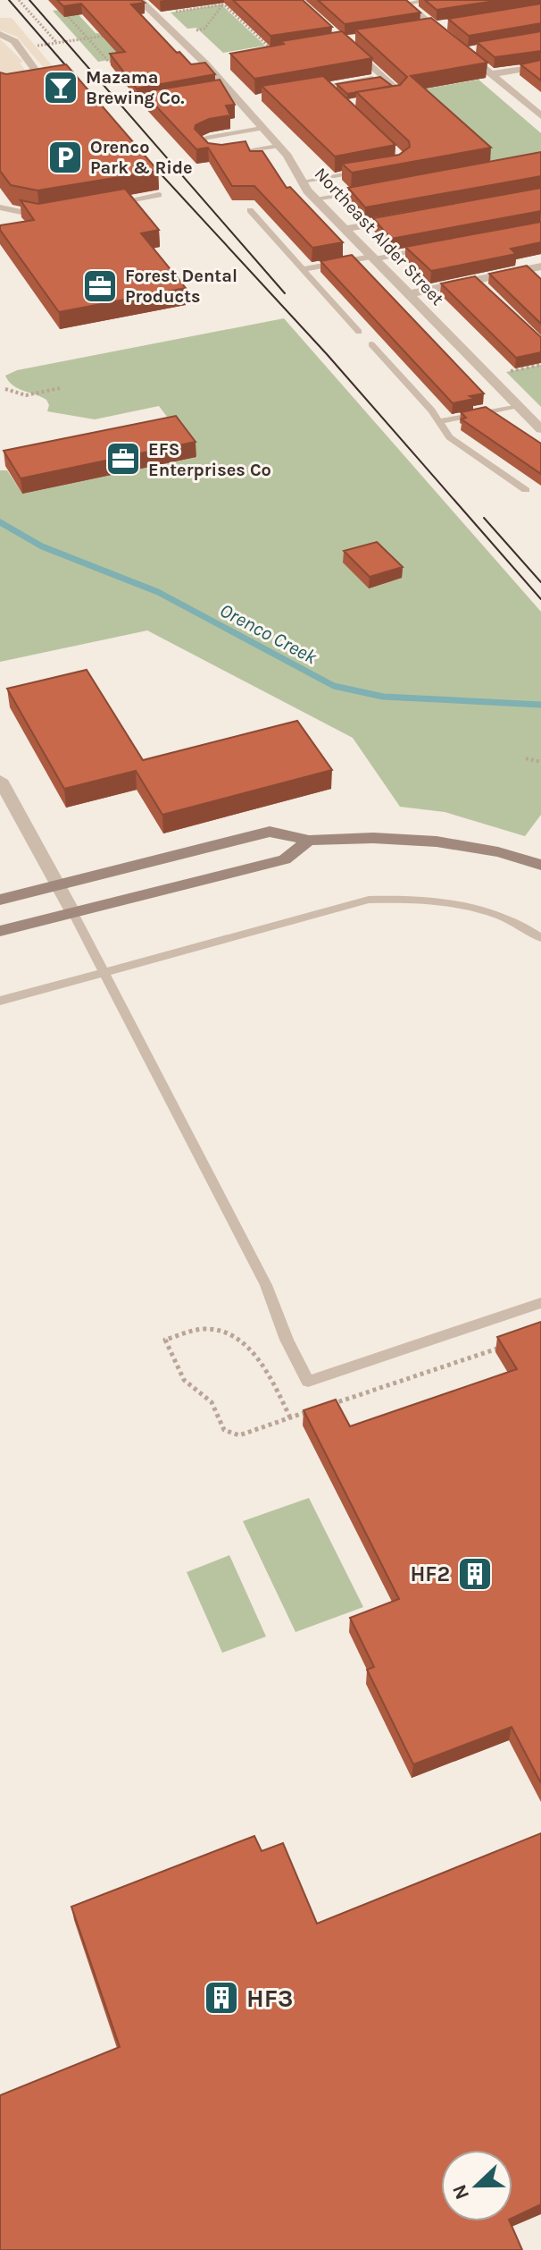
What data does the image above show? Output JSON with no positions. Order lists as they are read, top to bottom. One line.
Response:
{"streets":{"street":["Northeast Alder Street"]},"water":["Orenco Creek"],"places":{"bar":["Mazama Brewing Co."],"parking":["Orenco Park & Ride"],"office":["Forest Dental Products","EFS Enterprises Co"],"building":["HF2","HF3"]},"north":"left"}
